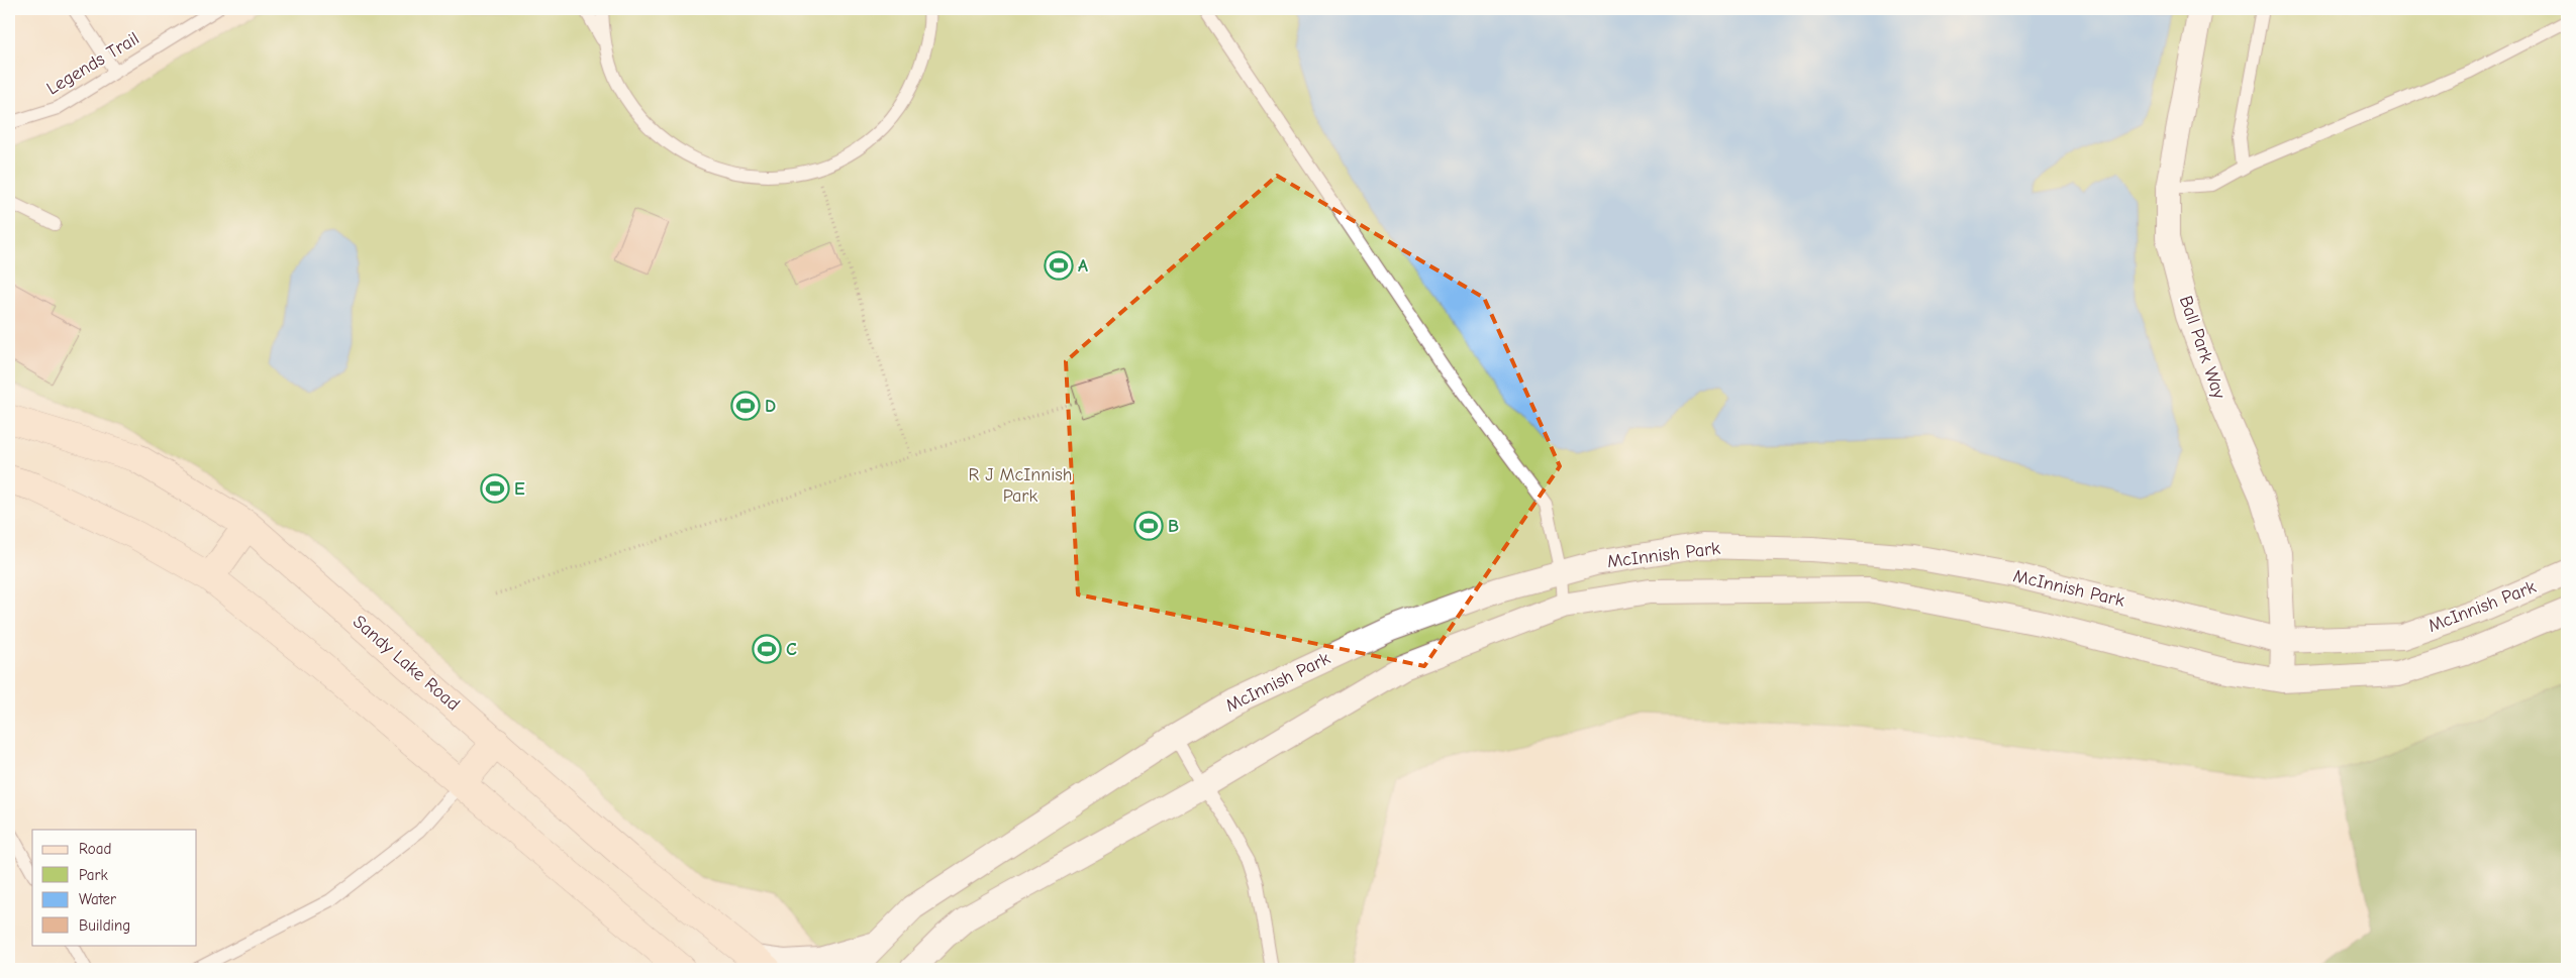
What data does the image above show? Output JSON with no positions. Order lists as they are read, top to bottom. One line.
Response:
{"streets":{"main road":["Sandy Lake Road"],"street":["Ball Park Way","McInnish Park"],"lane":["Legends Trail"]},"crossings":[["Ball Park Way","McInnish Park"]],"parks":["R J McInnish Park"],"places":{"sports":["A","D","E","B","C"]},"legend":["Road","Park","Water","Building"]}
